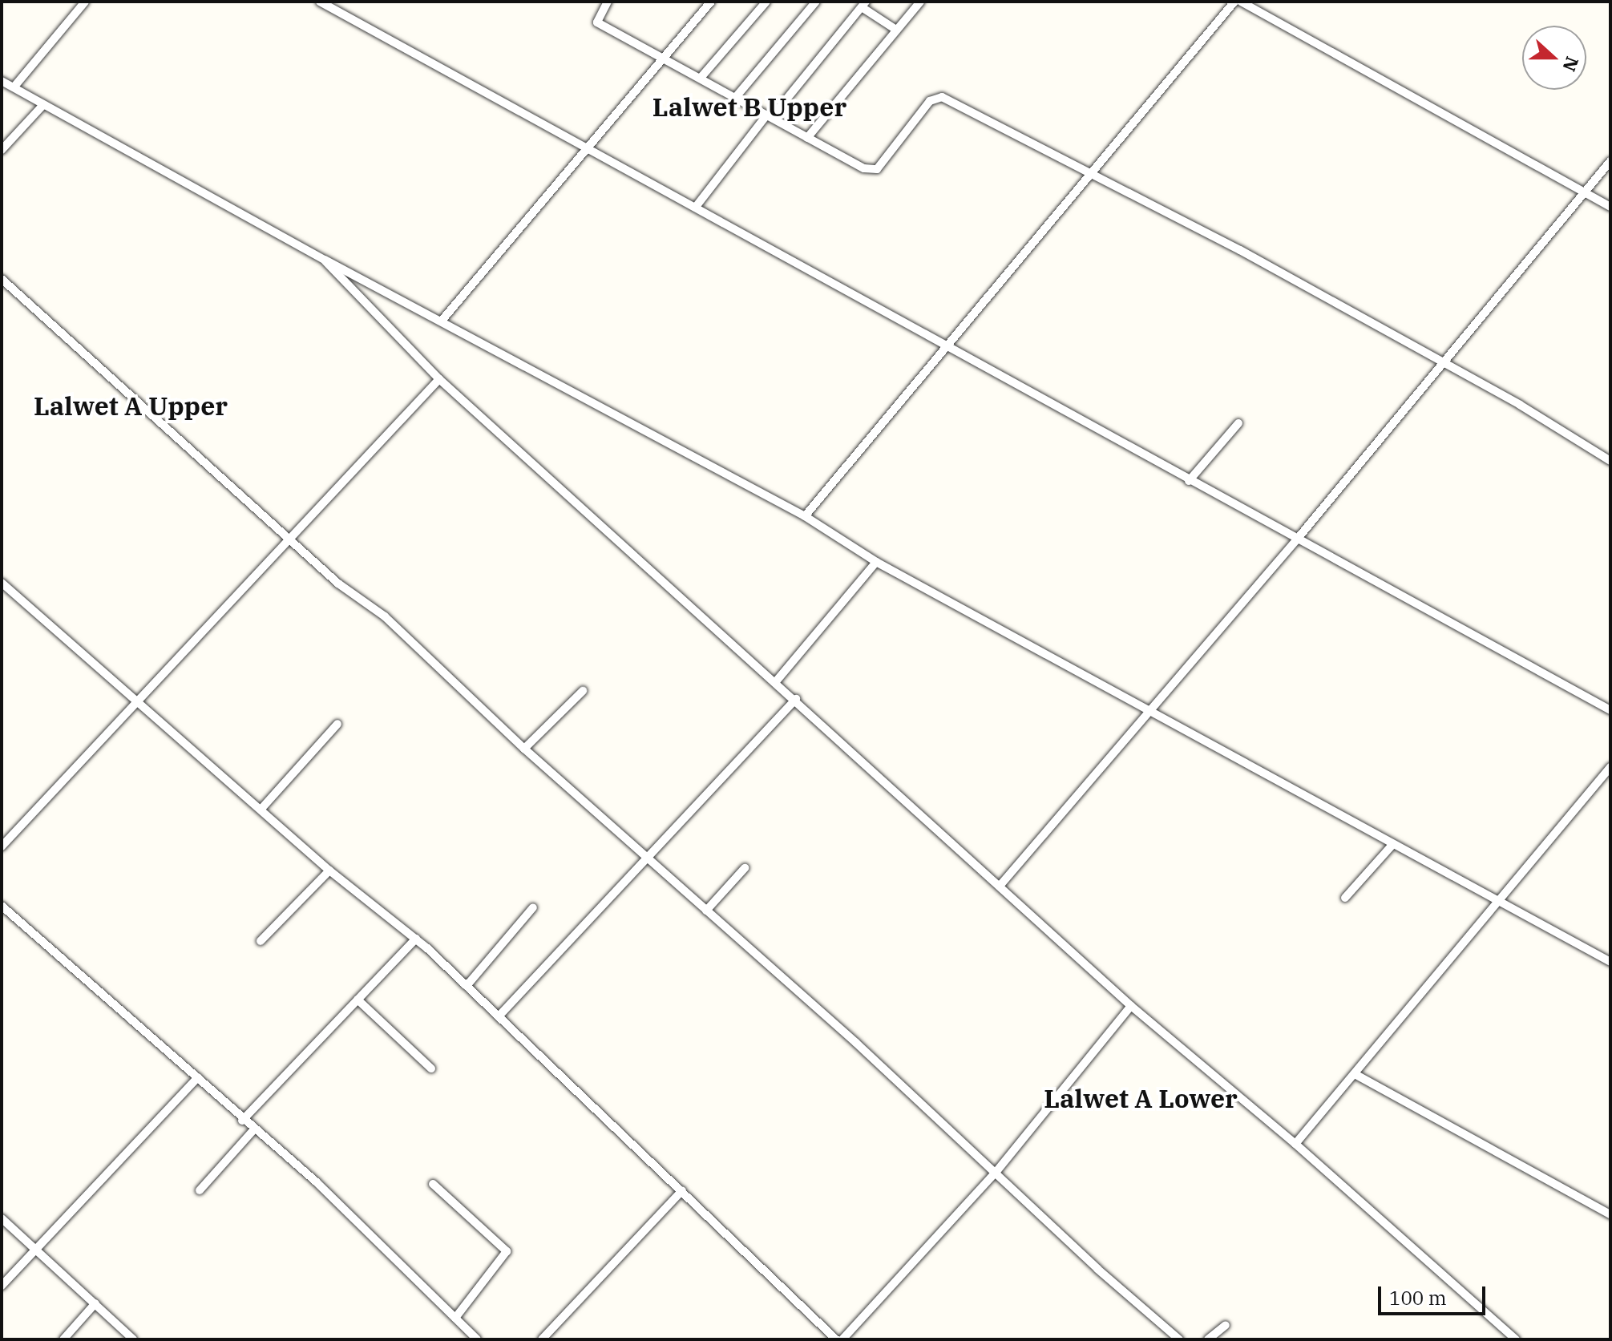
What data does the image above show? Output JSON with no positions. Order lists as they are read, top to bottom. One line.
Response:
{"districts":["Lalwet B Upper","Lalwet A Upper","Lalwet A Lower"],"scale_bar":"100 m","north":"right"}
